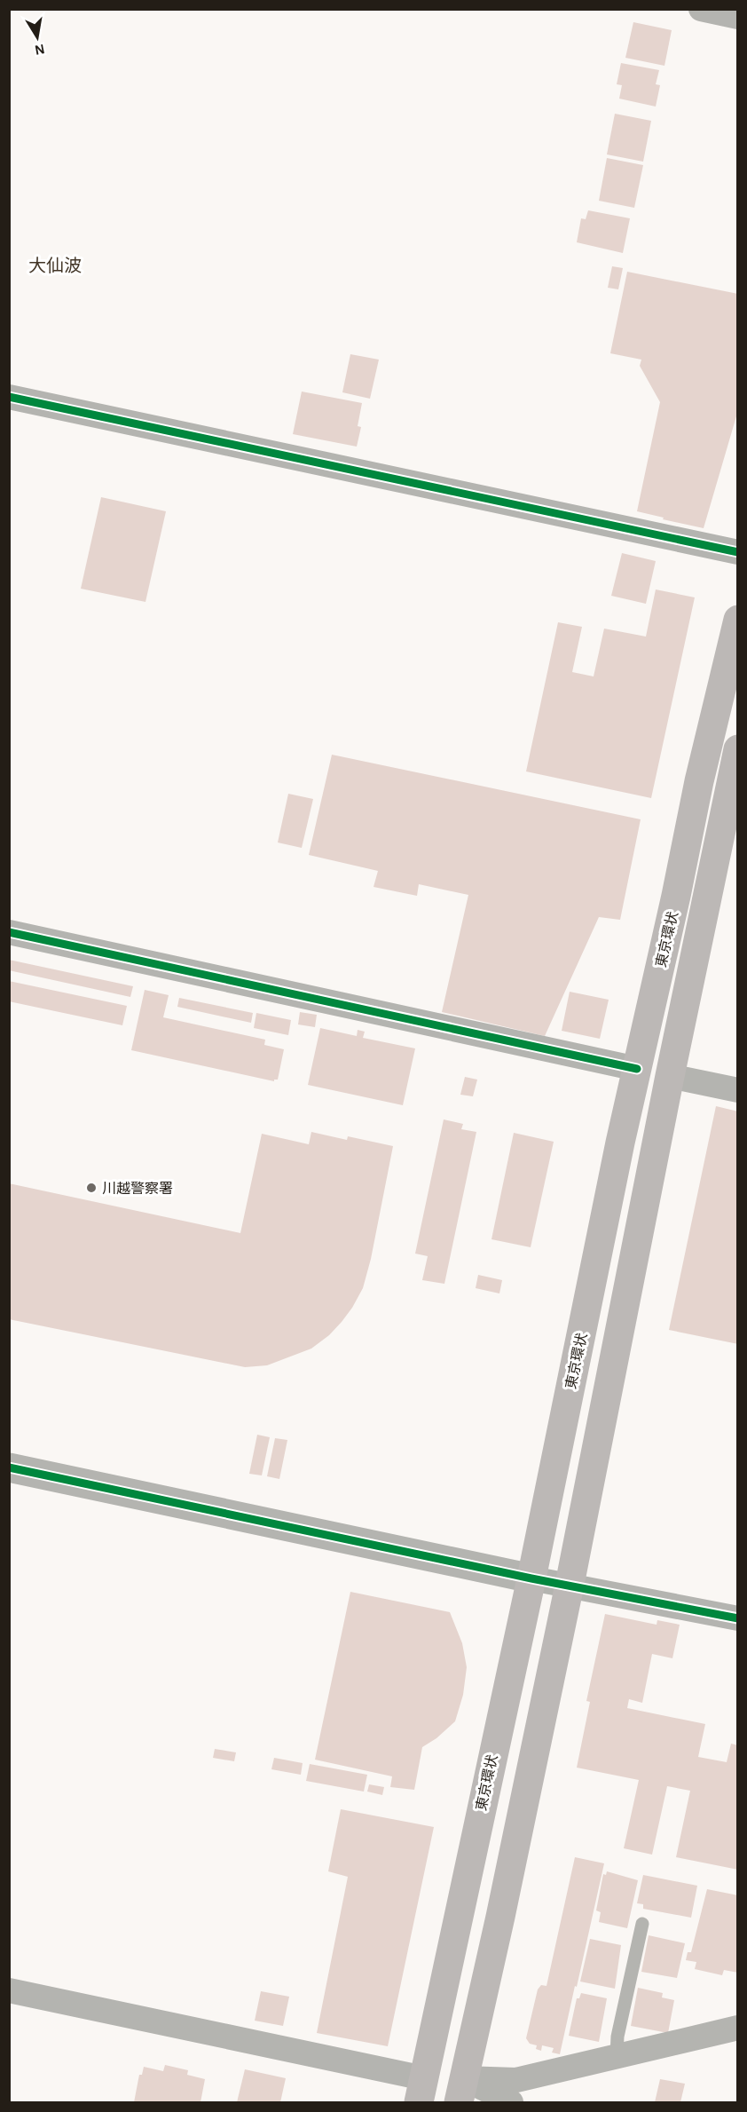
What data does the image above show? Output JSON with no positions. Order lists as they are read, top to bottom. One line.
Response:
{"streets":{"highway":["東京環状"]},"districts":["大仙波"],"places":["川越警察署"],"north":"bottom"}
